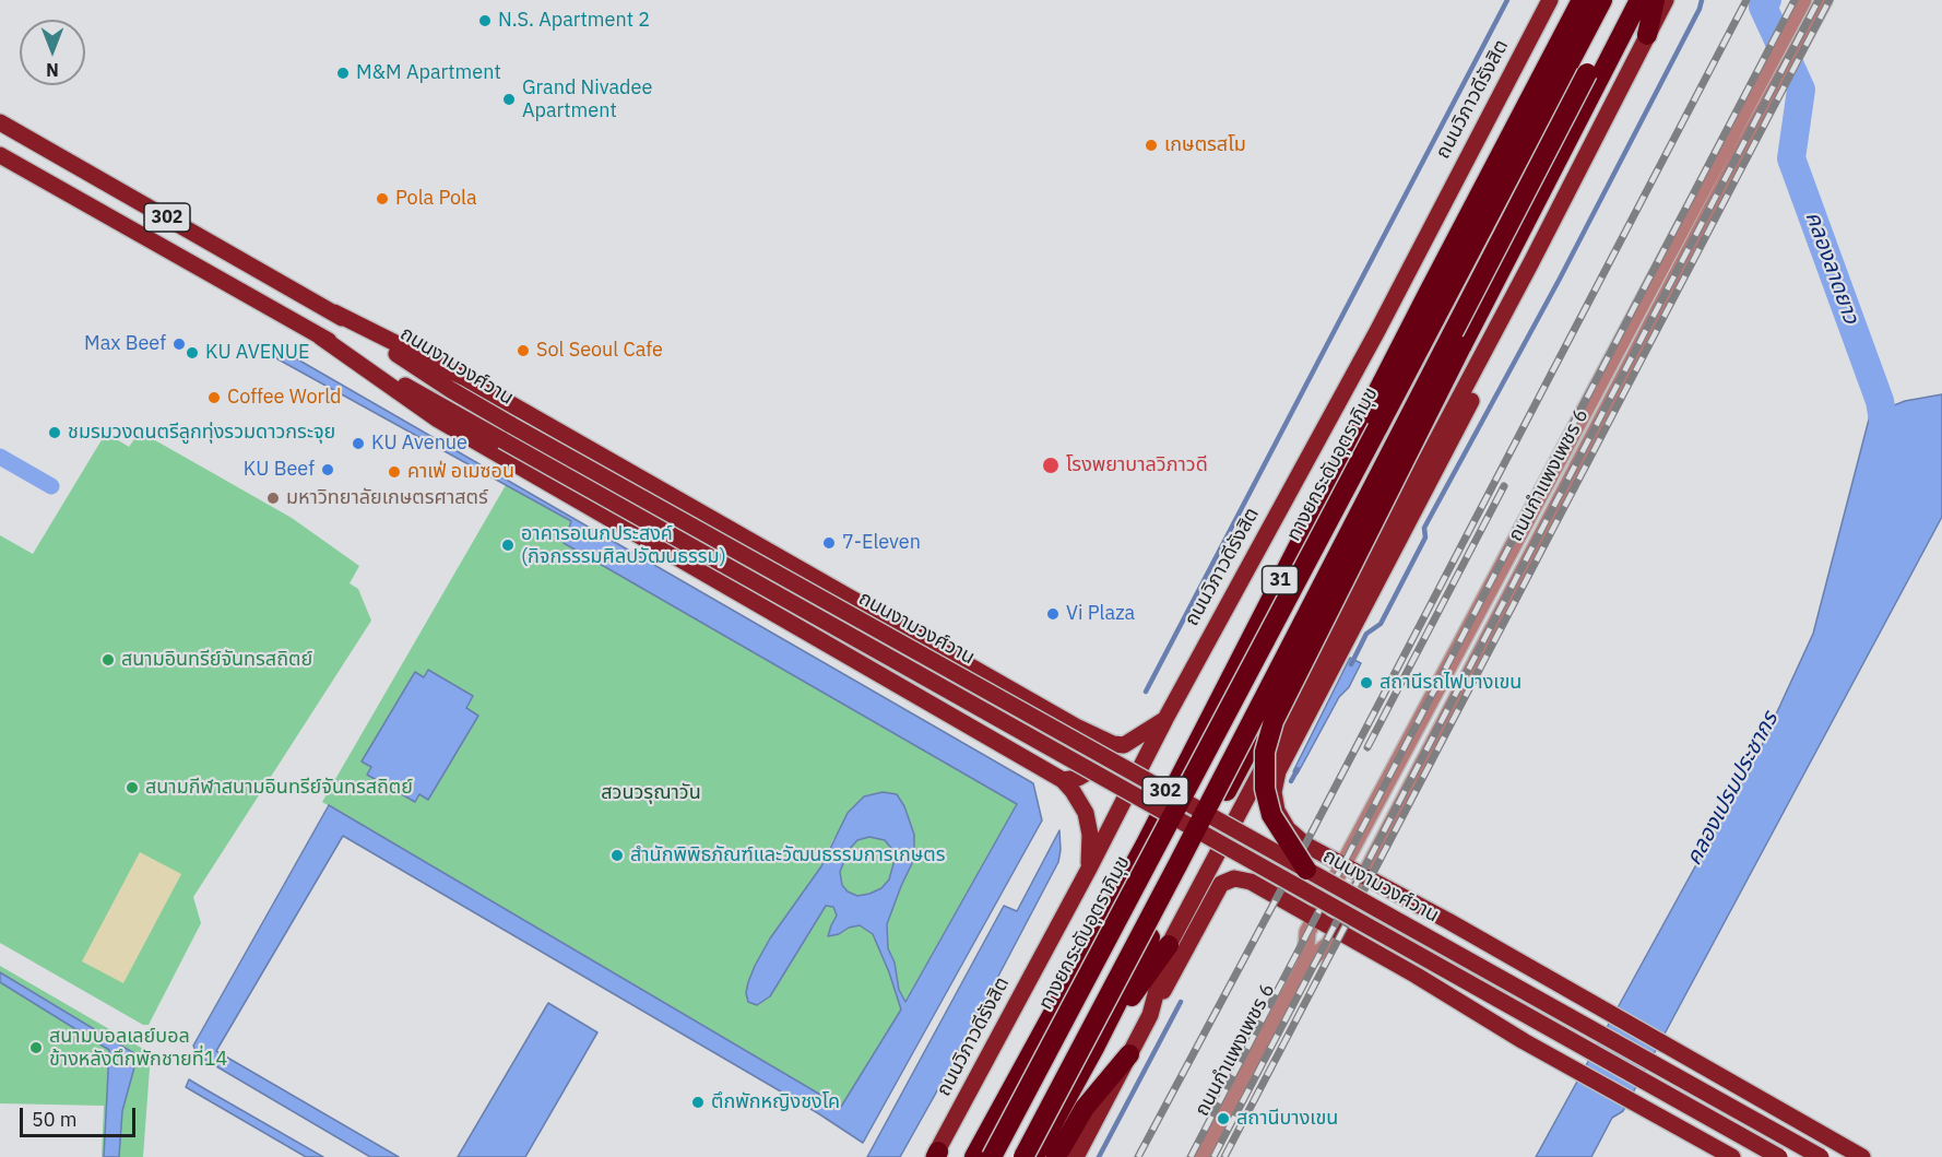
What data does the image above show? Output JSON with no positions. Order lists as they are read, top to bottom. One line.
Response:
{"streets":{"highway":["ทางยกระดับอุตราภิมุข","31"],"main road":["ถนนวิภาวดีรังสิต","302","ถนนงามวงศ์วาน"],"street":["ถนนกำแพงเพชร 6"]},"water":["คลองลาดยาว","คลองเปรมประชากร"],"parks":["สวนวรุณาวัน"],"places":["N.S. Apartment 2","M&M Apartment","Grand Nivadee Apartment","เกษตรสโม","Pola Pola","Max Beef","Sol Seoul Cafe","KU AVENUE","Coffee World","ชมรมวงดนตรีลูกทุ่งรวมดาวกระจุย","KU Avenue","โรงพยาบาลวิภาวดี","KU Beef","คาเฟ่ อเมซอน","มหาวิทยาลัยเกษตรศาสตร์","7-Eleven","อาคารอเนกประสงค์ (กิจกรรรมศิลปวัฒนธรรม)","Vi Plaza","สนามอินทรีย์จันทรสถิตย์","สถานีรถไฟบางเขน","สนามกีฬาสนามอินทรีย์จันทรสถิตย์","สำนักพิพิธภัณฑ์และวัฒนธรรมการเกษตร","สนามบอลเลย์บอล ข้างหลังตึกพักชายที่14","ตึกพักหญิงชงโค","สถานีบางเขน"],"scale_bar":"50 m","north":"bottom"}
